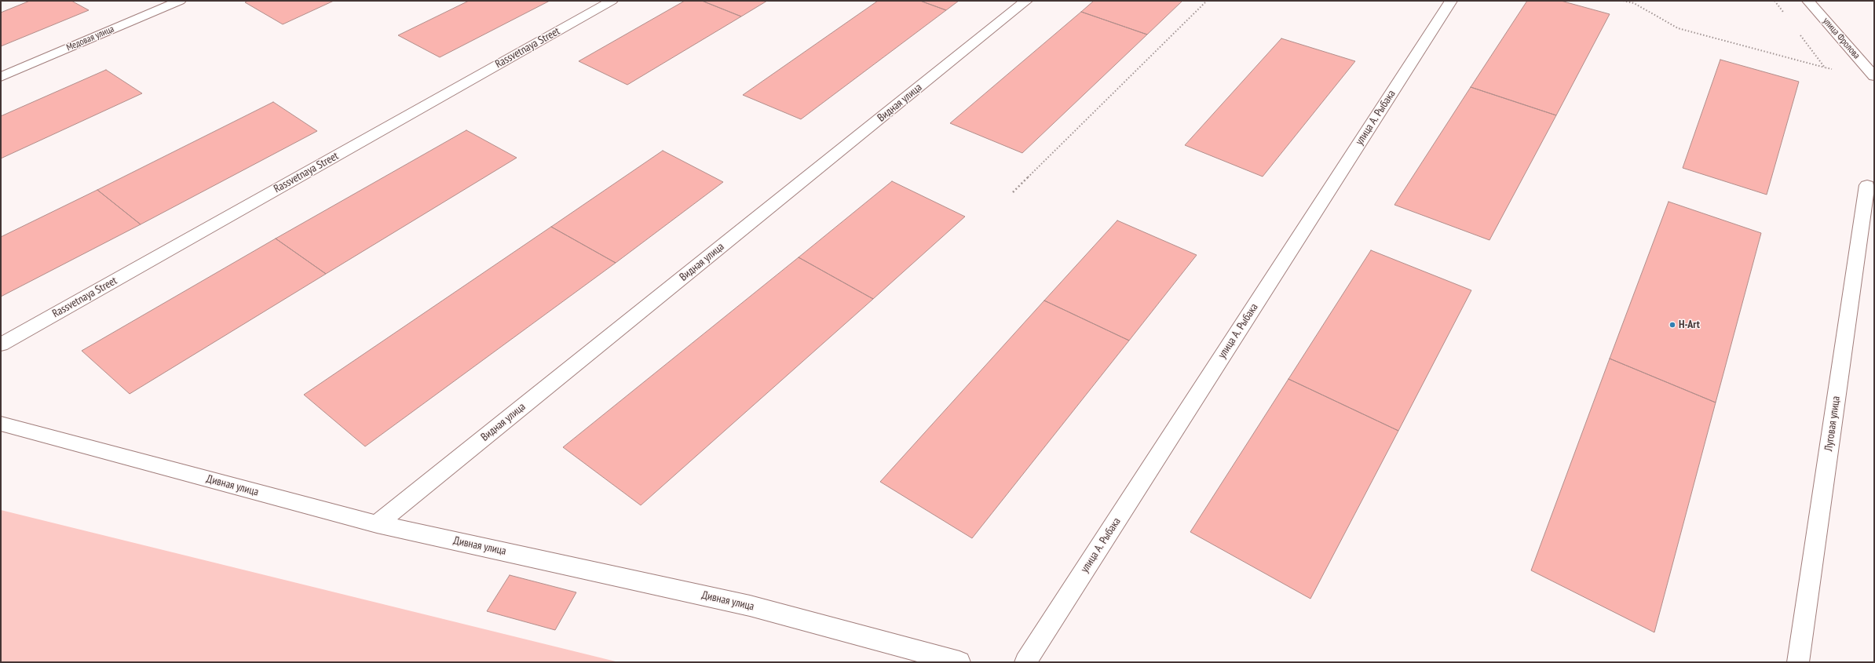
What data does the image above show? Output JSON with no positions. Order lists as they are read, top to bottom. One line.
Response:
{"streets":{"street":["Медовая улица","улица Фролова","Rassvetnaya Street","Видная улица","улица А. Рыбака","Луговая улица","Дивная улица"]},"crossings":[["Видная улица","Дивная улица"]],"places":["H-Art"]}
